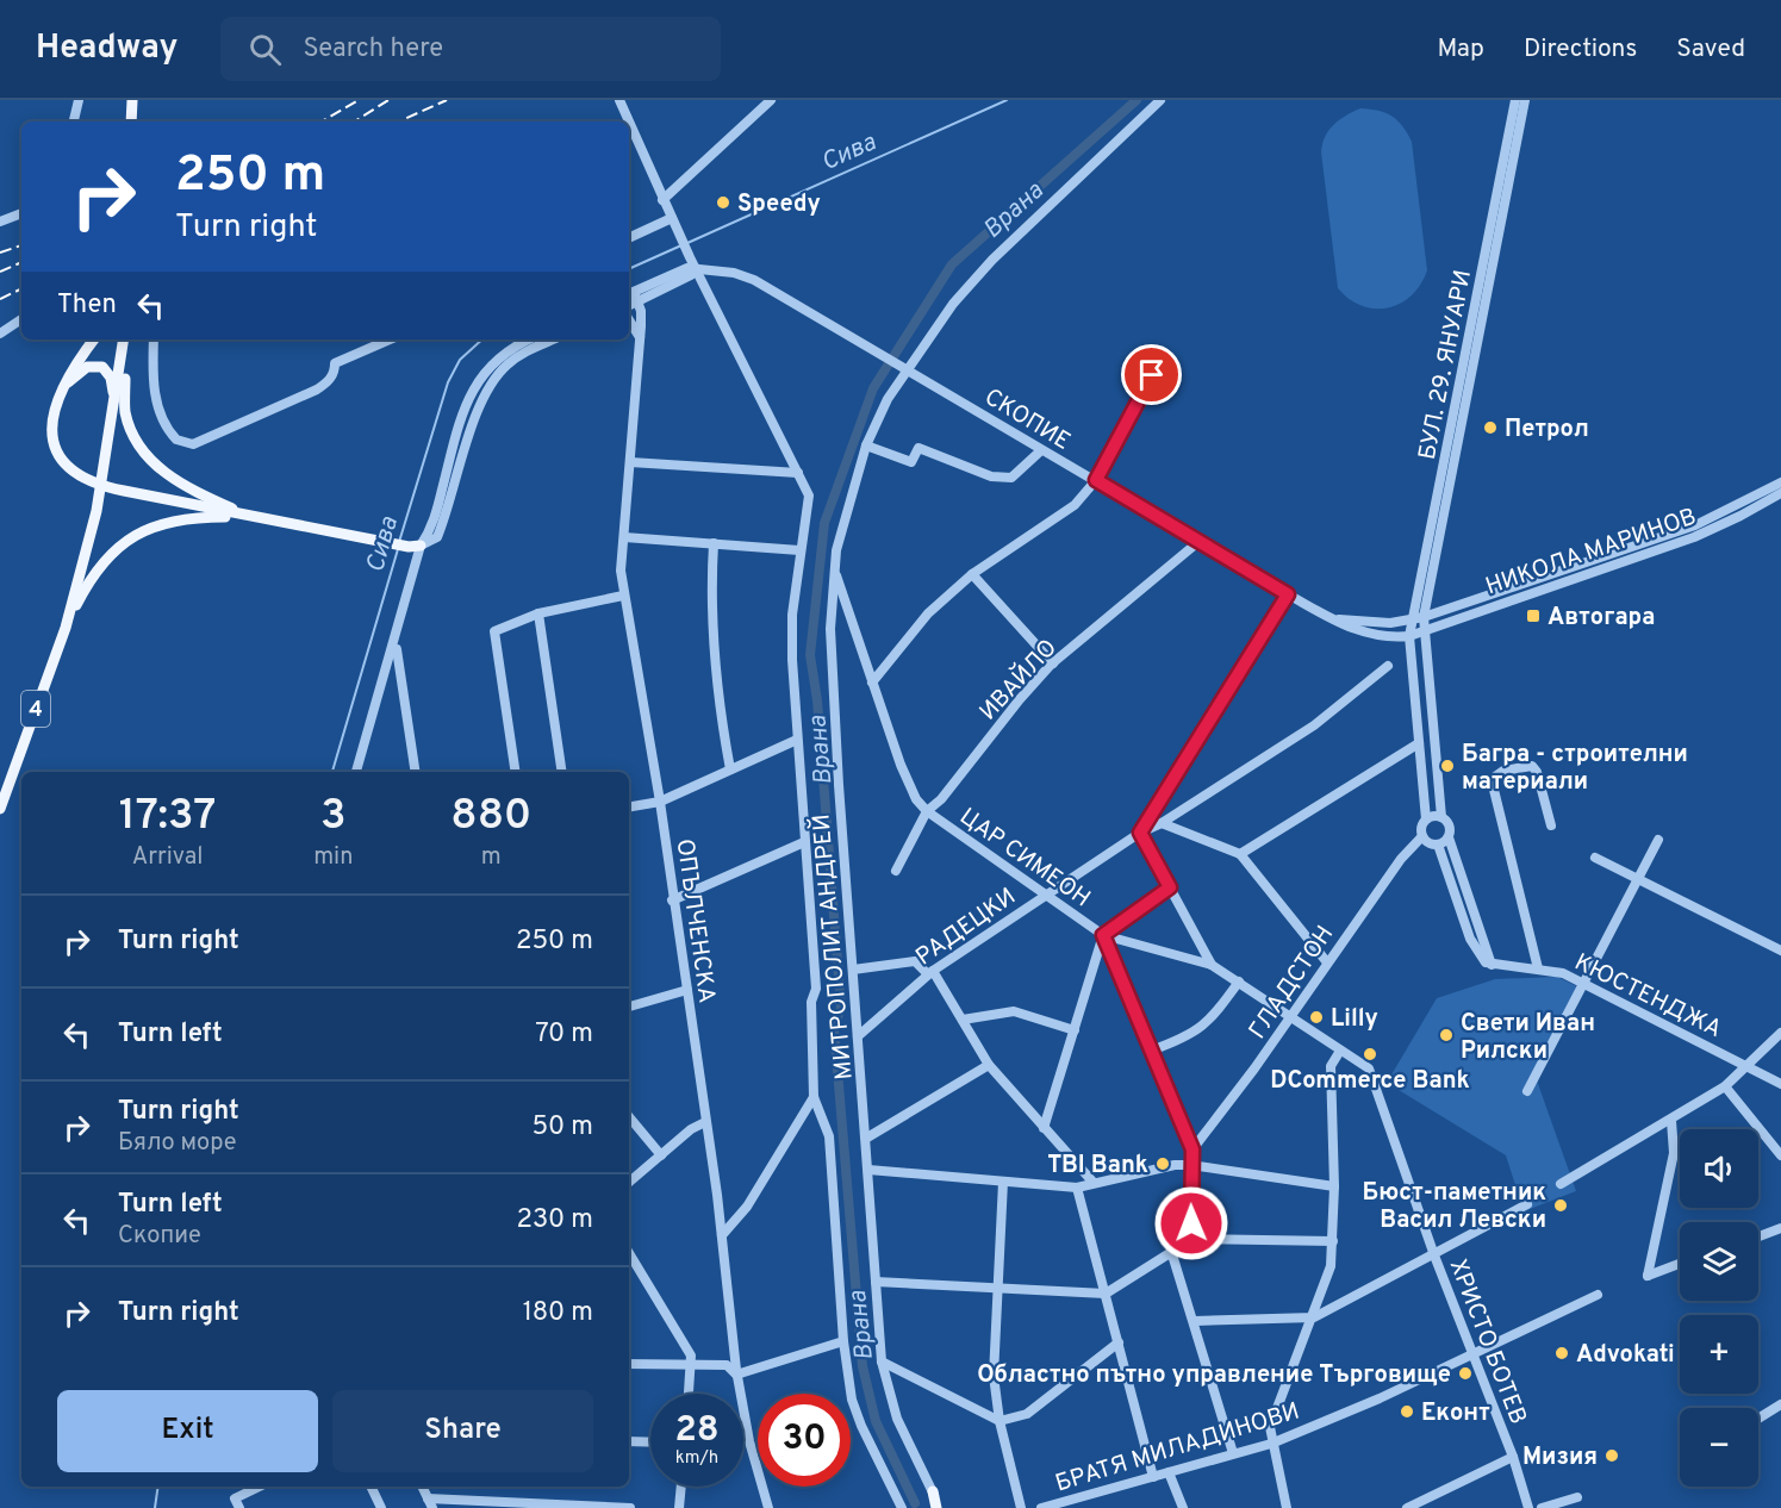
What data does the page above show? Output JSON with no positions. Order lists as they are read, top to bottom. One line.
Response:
{"streets":{"main road":["4"],"street":["БУЛ. 29. ЯНУАРИ","СКОПИЕ","НИКОЛА МАРИНОВ","ИВАЙЛО","ЦАР СИМЕОН","ОПЪЛЧЕНСКА","РАДЕЦКИ","МИТРОПОЛИТ АНДРЕЙ","ГЛАДСТОН","КЮСТЕНДЖА","ХРИСТО БОТЕВ","БРАТЯ МИЛАДИНОВИ"]},"crossings":[["БУЛ. 29. ЯНУАРИ","СКОПИЕ"],["БУЛ. 29. ЯНУАРИ","НИКОЛА МАРИНОВ"],["БУЛ. 29. ЯНУАРИ","ГЛАДСТОН"],["СКОПИЕ","НИКОЛА МАРИНОВ"],["СКОПИЕ","ИВАЙЛО"],["СКОПИЕ","МИТРОПОЛИТ АНДРЕЙ"],["ИВАЙЛО","ЦАР СИМЕОН"],["ЦАР СИМЕОН","РАДЕЦКИ"],["ЦАР СИМЕОН","МИТРОПОЛИТ АНДРЕЙ"],["ЦАР СИМЕОН","ГЛАДСТОН"],["ЦАР СИМЕОН","ХРИСТО БОТЕВ"],["РАДЕЦКИ","МИТРОПОЛИТ АНДРЕЙ"],["ХРИСТО БОТЕВ","БРАТЯ МИЛАДИНОВИ"]],"water":["Сива","Врана"],"places":{"other":["Speedy","Петрол","Багра - строителни материали","Lilly","Свети Иван Рилски","DCommerce Bank","TBI Bank","Бюст-паметник Васил Левски","Advokati","Областно пътно управление Търговище","Еконт","Мизия"],"transit":["Автогара"]},"page":{"header":"Headway","search":"Search here","nav":["Map","Directions","Saved"],"turn":["250 m","Turn right"],"then":"Then","eta":["17:37","Arrival","3","min","880","m"],"list":[{"name":"Turn right","value":"250 m"},{"name":"Turn left","value":"70 m"},{"name":"Turn right","note":"Бяло море","value":"50 m"},{"name":"Turn left","note":"Скопие","value":"230 m"},{"name":"Turn right","value":"180 m"}],"map_buttons":["+","−"],"buttons":["Exit","Share"],"speed":"28 km/h","limit":"30"}}
